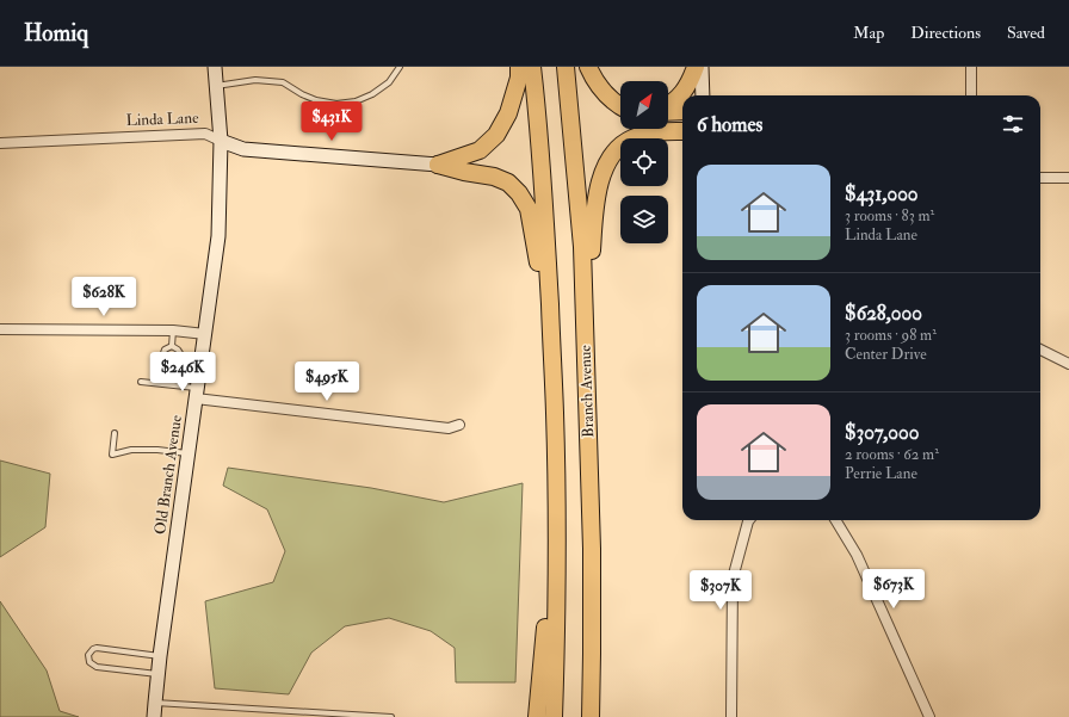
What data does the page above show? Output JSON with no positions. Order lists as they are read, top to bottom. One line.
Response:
{"streets":{"highway":["Branch Avenue"],"street":["Linda Lane","Old Branch Avenue"]},"crossings":[["Linda Lane","Old Branch Avenue"]],"north":"top right","page":{"header":"Homiq","nav":["Map","Directions","Saved"],"heading":"6 homes","price":["$431K","$628K","$246K","$495K","$673K","$307K"],"list":[{"name":"$431,000","note":"3 rooms · 83 m² · Linda Lane"},{"name":"$628,000","note":"3 rooms · 98 m² · Center Drive"},{"name":"$307,000","note":"2 rooms · 62 m² · Perrie Lane"}]}}
